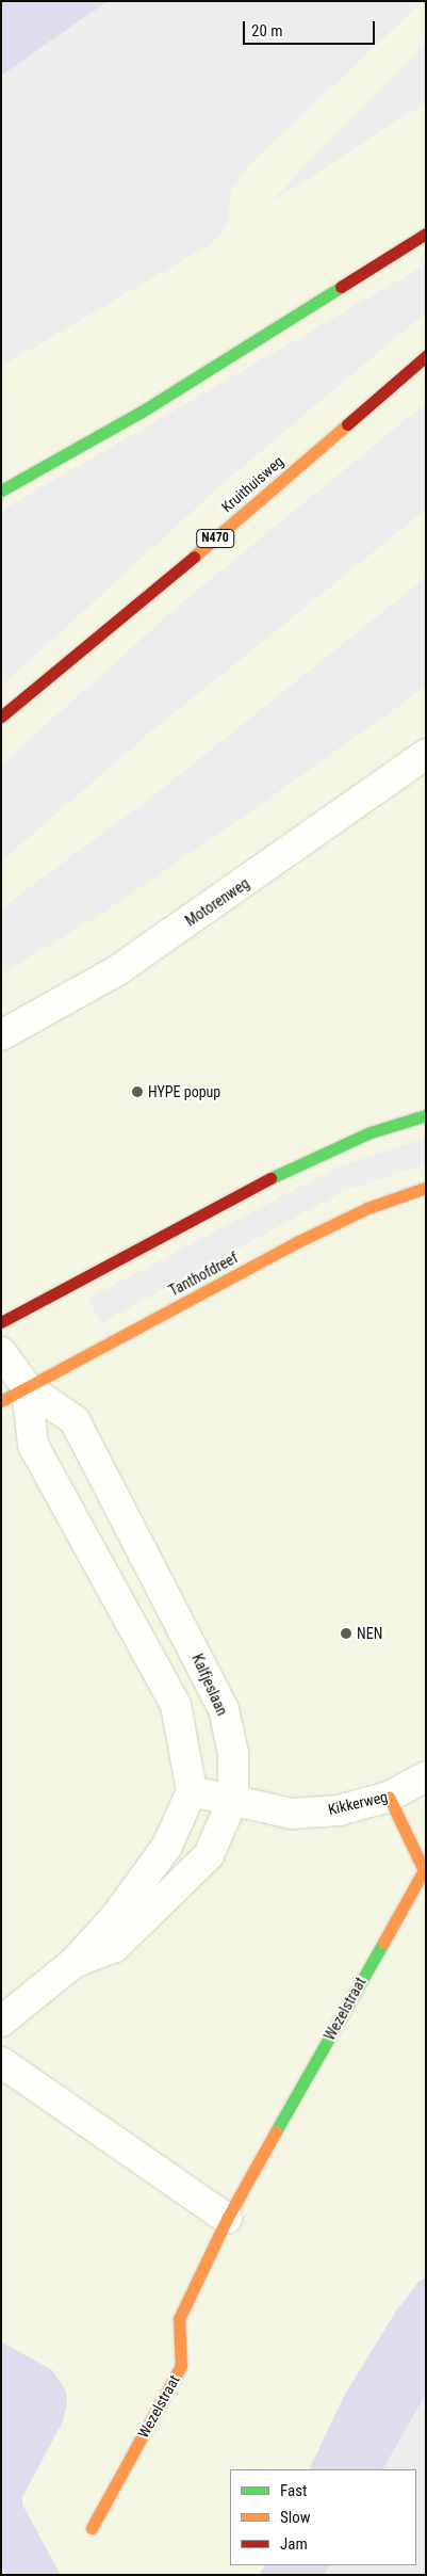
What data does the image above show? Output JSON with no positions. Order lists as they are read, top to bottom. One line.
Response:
{"streets":{"main road":["Kruithuisweg","N470","Tanthofdreef","Wezelstraat"],"street":["Motorenweg","Kalfjeslaan","Kikkerweg"]},"crossings":[["Tanthofdreef","Kalfjeslaan"],["Kalfjeslaan","Kikkerweg"],["Kikkerweg","Wezelstraat"]],"places":["HYPE popup","NEN"],"legend":["Fast","Slow","Jam"],"scale_bar":"20 m"}
